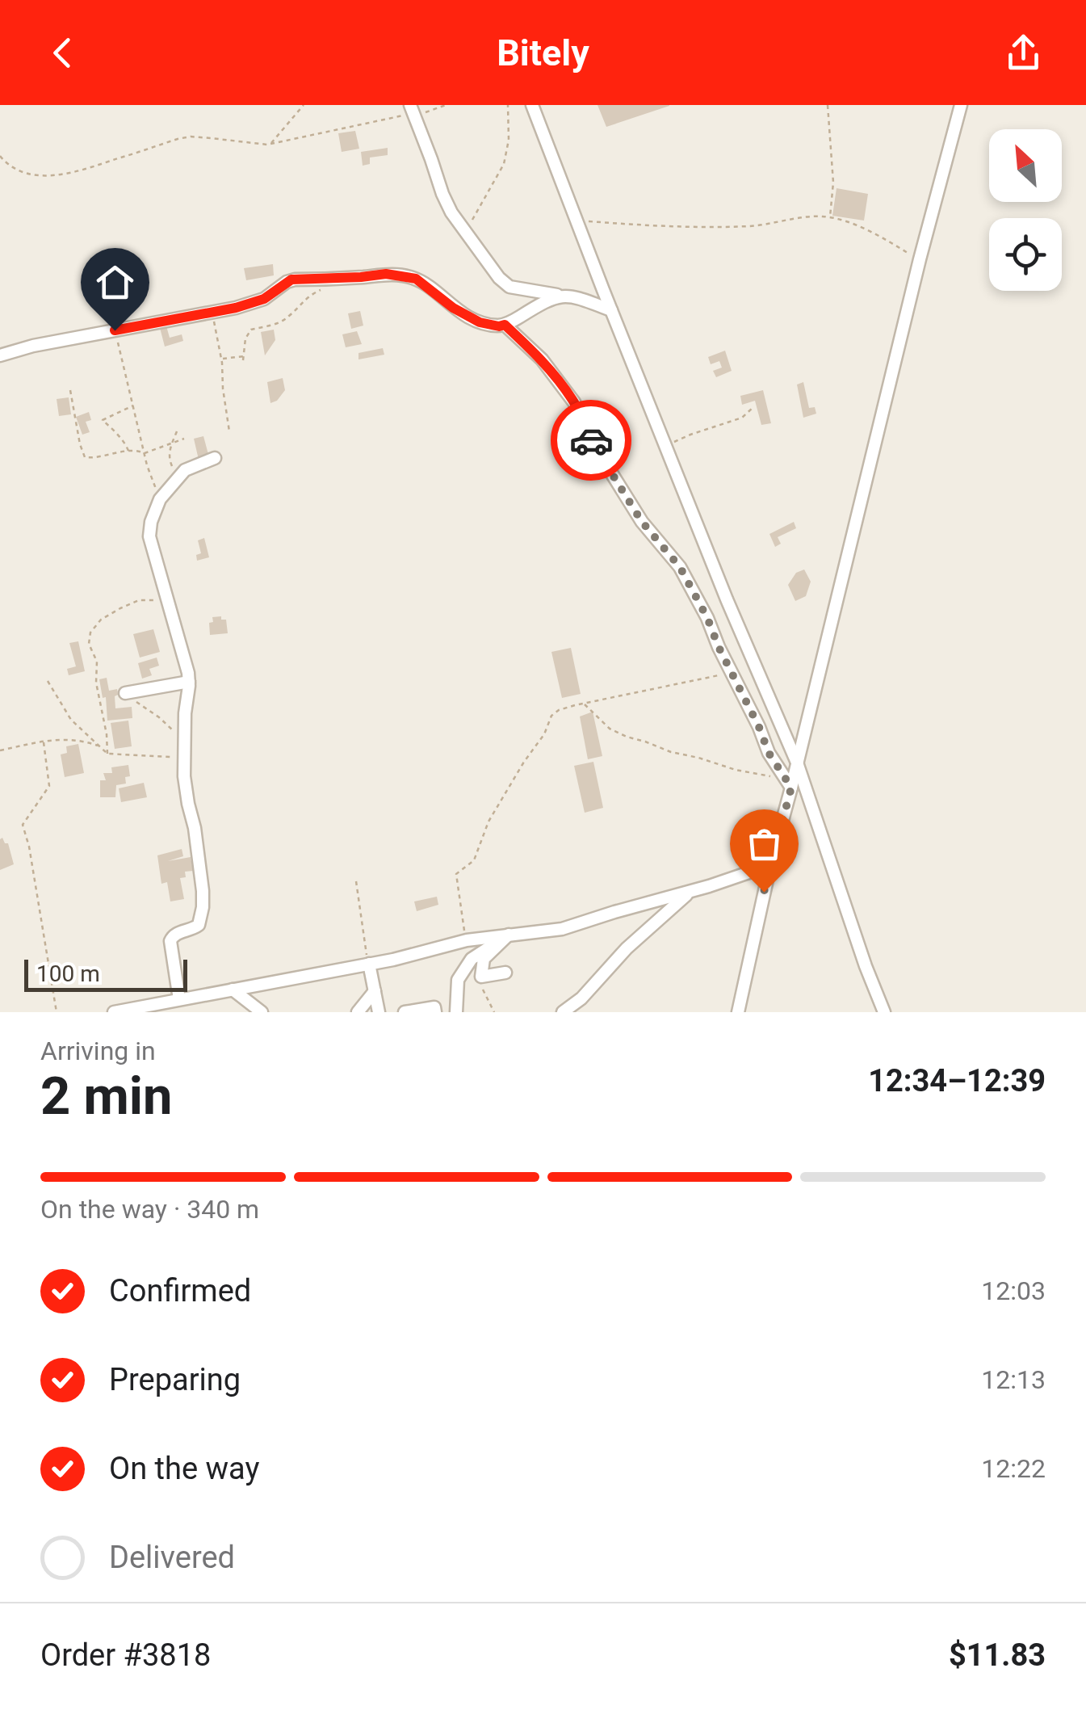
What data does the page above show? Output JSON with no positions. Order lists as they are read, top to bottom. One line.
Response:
{"scale_bar":"100 m","north":"top left","page":{"header":"Bitely","scale":"100 m","heading":["2 min","Arriving in","12:34–12:39"],"panel":["Order #3818","$11.83"],"bar":"On the way · 340 m","list":[["Confirmed","12:03"],["Preparing","12:13"],["On the way","12:22"],"Delivered"]}}
